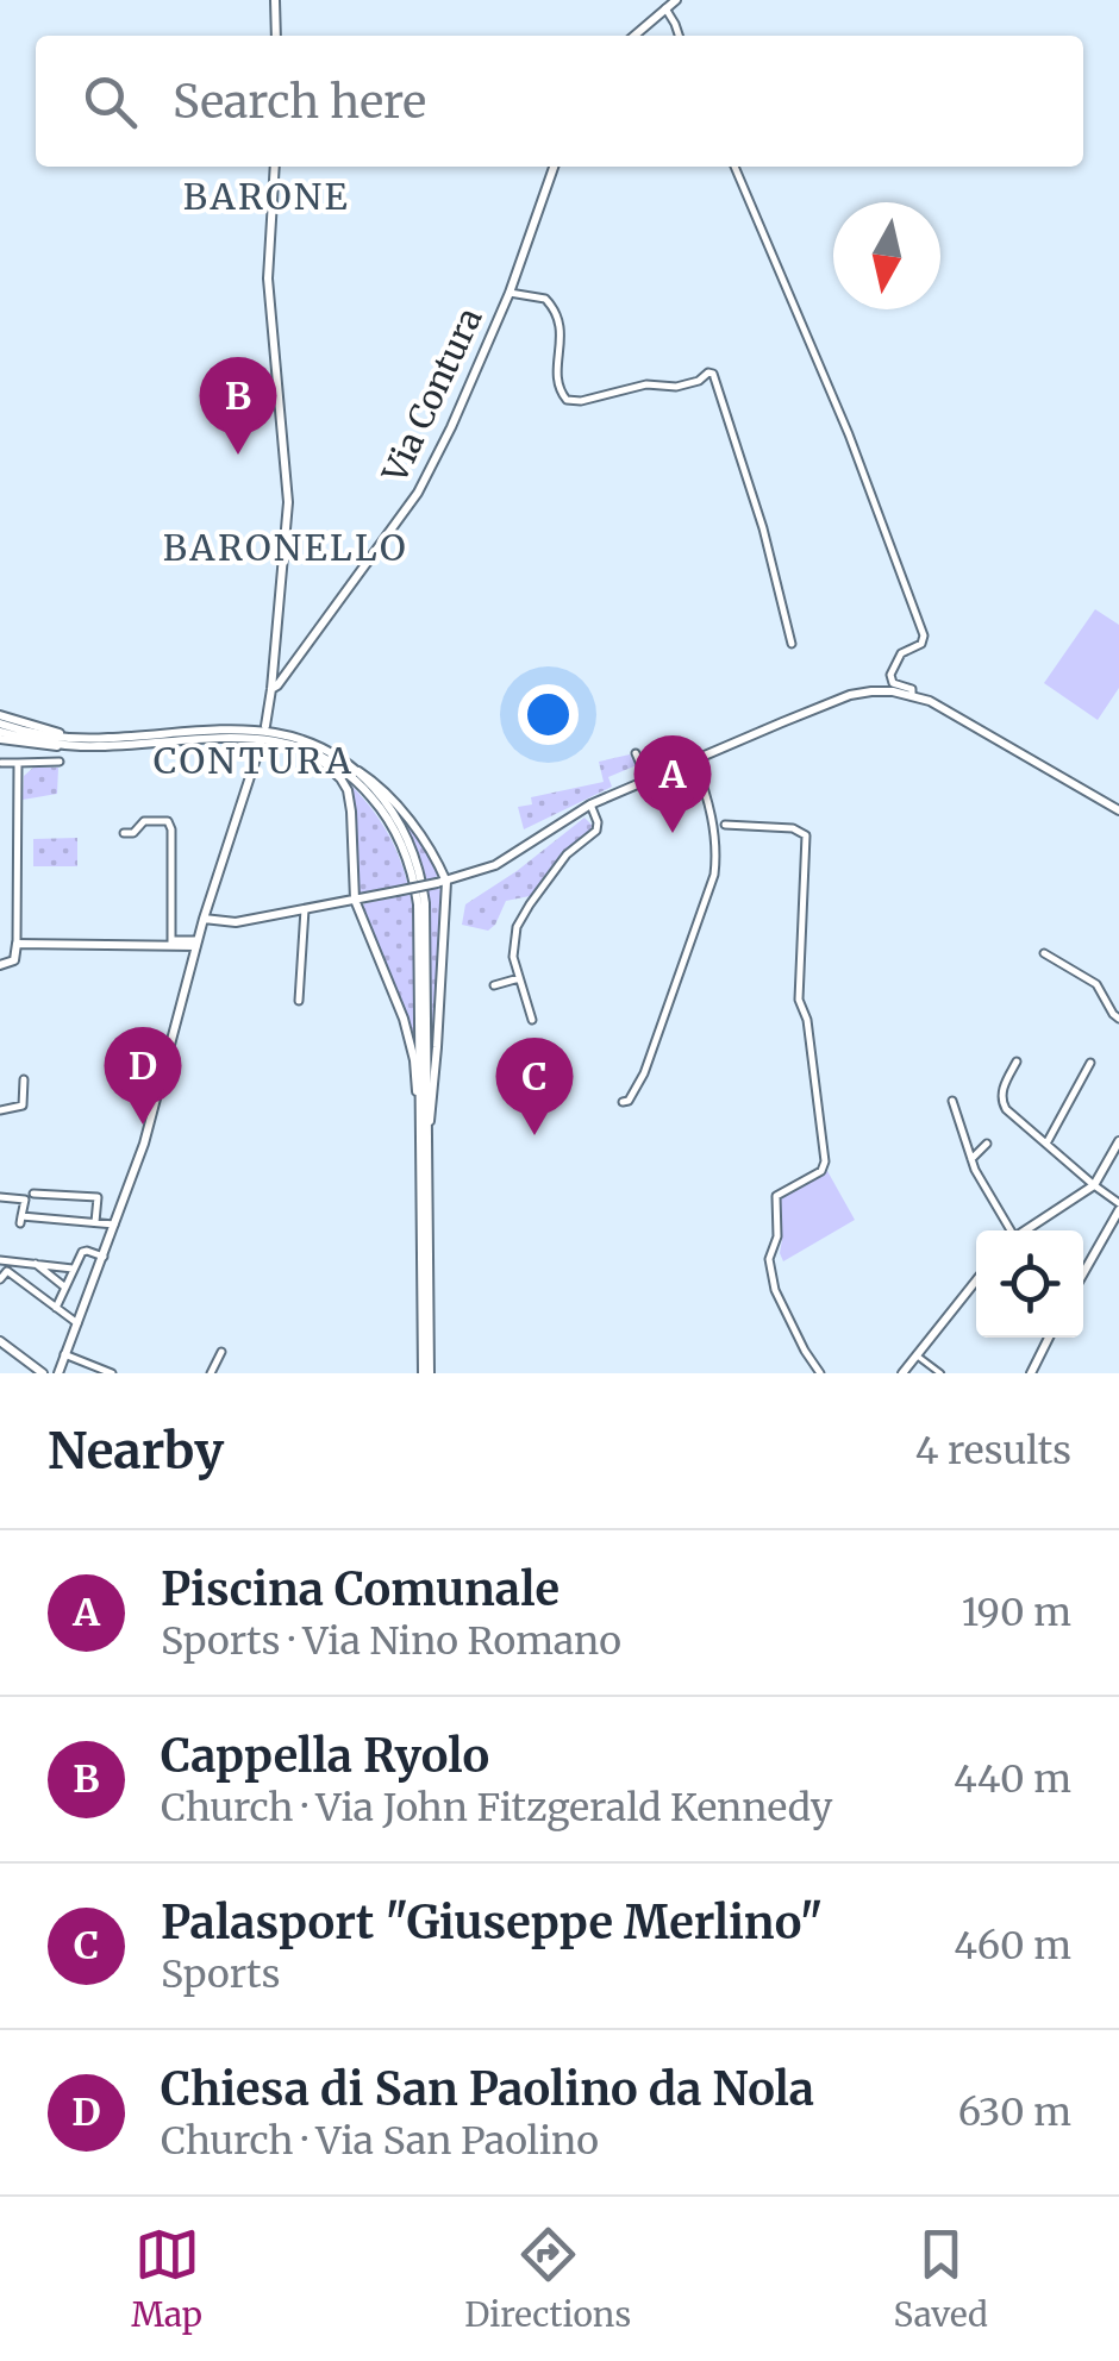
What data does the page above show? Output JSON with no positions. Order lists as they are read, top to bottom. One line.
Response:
{"streets":{"street":["Via Contura"]},"districts":["BARONE","BARONELLO","CONTURA"],"north":"bottom","page":{"search":"Search here","pins":["B","A","D","C"],"heading":["Nearby","4 results"],"list":[{"mark":"A","name":"Piscina Comunale","note":"Sports · Via Nino Romano","value":"190 m"},{"mark":"B","name":"Cappella Ryolo","note":"Church · Via John Fitzgerald Kennedy","value":"440 m"},{"mark":"C","name":"Palasport \"Giuseppe Merlino\"","note":"Sports","value":"460 m"},{"mark":"D","name":"Chiesa di San Paolino da Nola","note":"Church · Via San Paolino","value":"630 m"}],"nav":["Map","Directions","Saved"]}}
